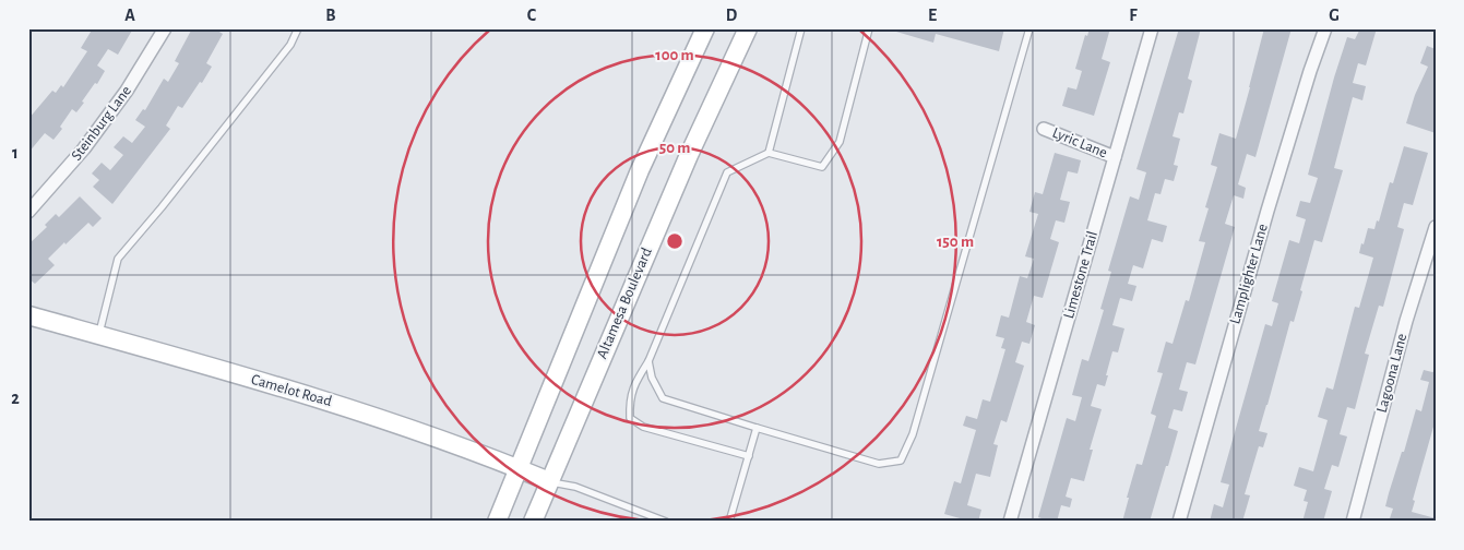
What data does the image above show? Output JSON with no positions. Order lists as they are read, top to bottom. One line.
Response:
{"streets":{"main road":["Altamesa Boulevard","Camelot Road"],"street":["Steinburg Lane","Lyric Lane","Lamplighter Lane","Limestone Trail","Lagoona Lane"]},"crossings":[["Lyric Lane","Limestone Trail"],["Altamesa Boulevard","Camelot Road"]],"grid":{"columns":["A","B","C","D","E","F","G"],"rows":["1","2"]},"rings":["100 m","50 m","150 m"]}
